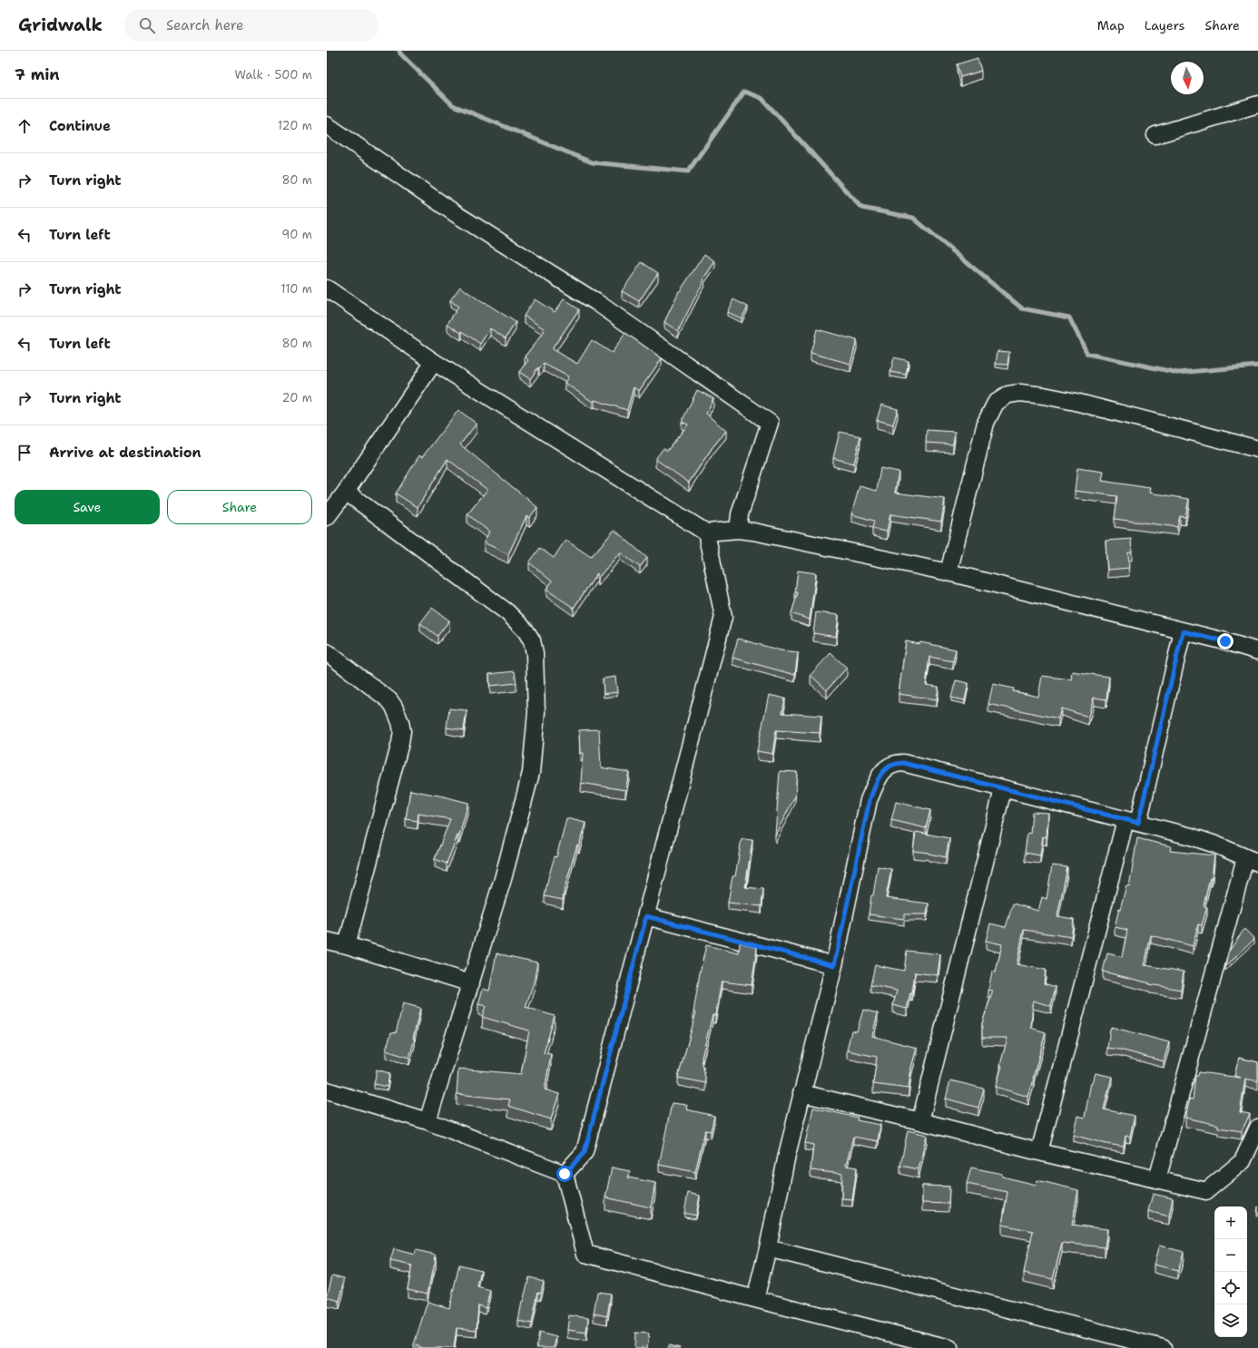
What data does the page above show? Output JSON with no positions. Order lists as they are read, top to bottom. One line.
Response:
{"north":"bottom","page":{"header":"Gridwalk","search":"Search here","nav":["Map","Layers","Share"],"heading":["7 min","Walk · 500 m"],"list":[["Continue","120 m"],["Turn right","80 m"],["Turn left","90 m"],["Turn right","110 m"],["Turn left","80 m"],["Turn right","20 m"],"Arrive at destination"],"buttons":["Save","Share"],"map_buttons":["+","−"]}}
